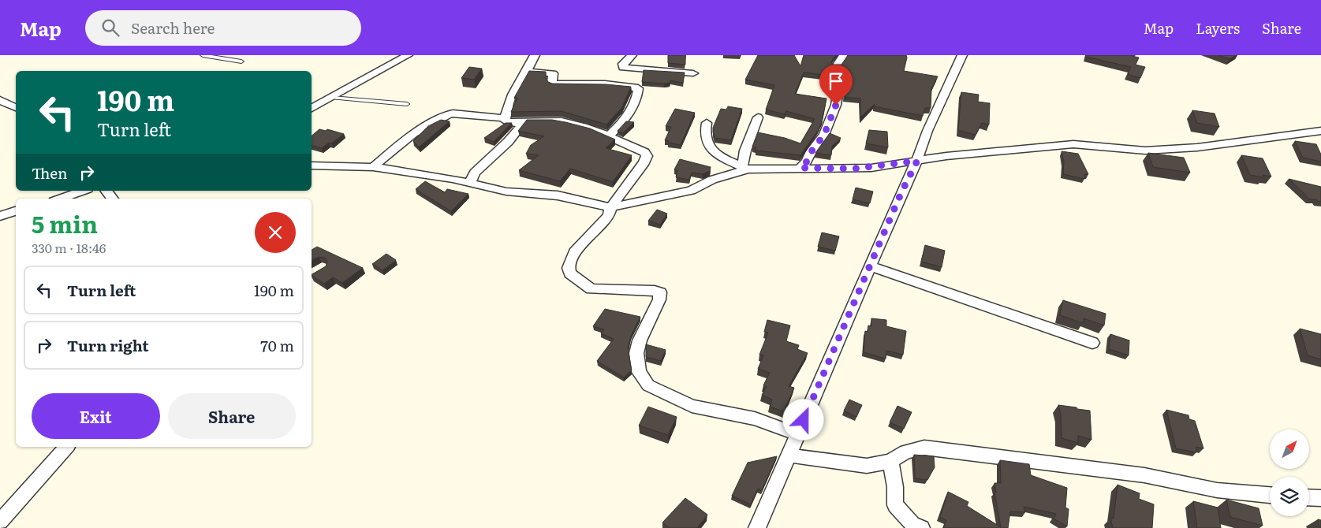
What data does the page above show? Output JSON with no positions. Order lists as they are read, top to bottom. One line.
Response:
{"north":"top right","page":{"header":"Map","search":"Search here","nav":["Map","Layers","Share"],"turn":["190 m","Turn left"],"then":"Then","heading":["5 min","330 m · 18:46"],"list":[{"name":"Turn left","value":"190 m"},{"name":"Turn right","value":"70 m"}],"buttons":["Exit","Share"]}}
